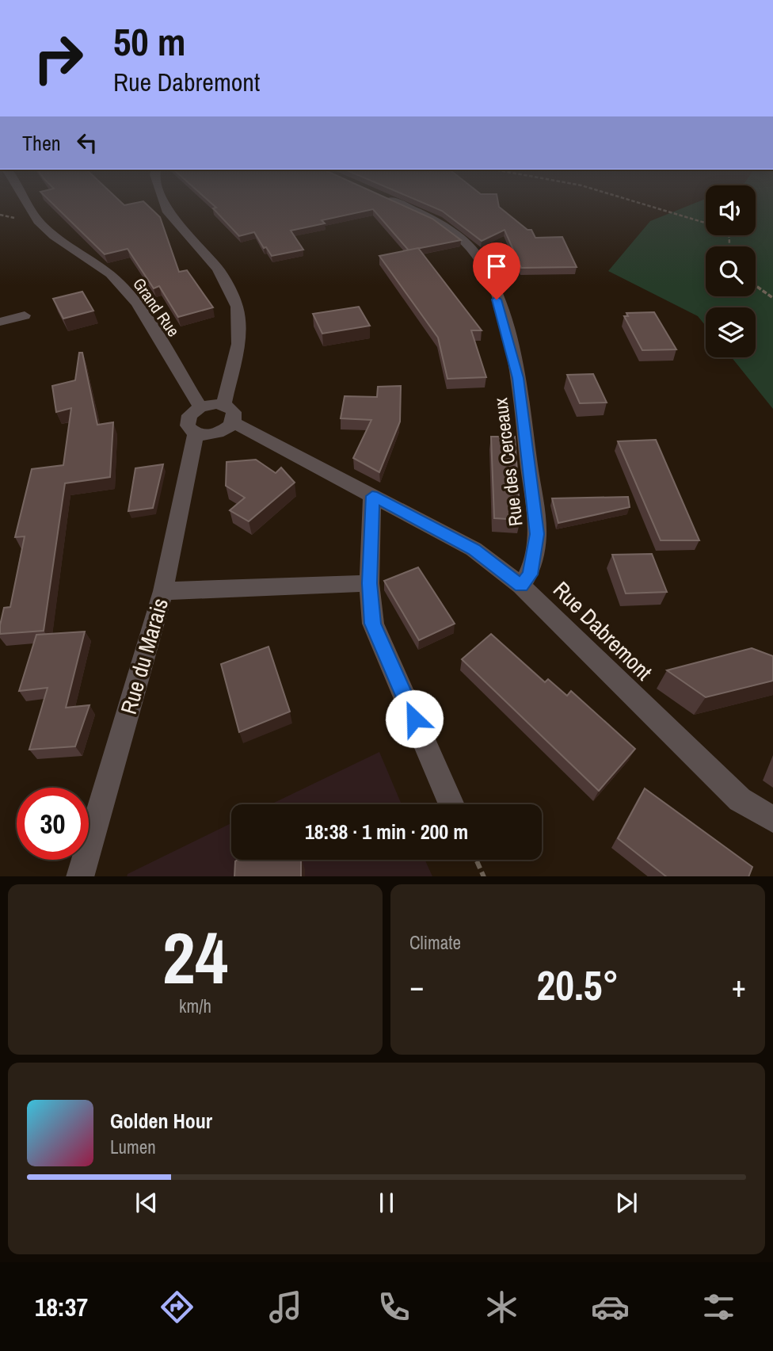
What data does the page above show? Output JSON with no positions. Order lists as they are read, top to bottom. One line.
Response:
{"streets":{"street":["Grand Rue","Rue des Cerceaux","Rue Dabremont","Rue du Marais"]},"crossings":[["Grand Rue","Rue du Marais"],["Rue des Cerceaux","Rue Dabremont"]],"page":{"turn":["50 m","Rue Dabremont"],"then":"Then","limit":"30","trip":"18:38 · 1 min · 200 m","tile":[["24","km/h"],"Climate"],"heat":["−","20.5°","+"],"song":["Golden Hour","Lumen"],"tabs":"18:37"}}
